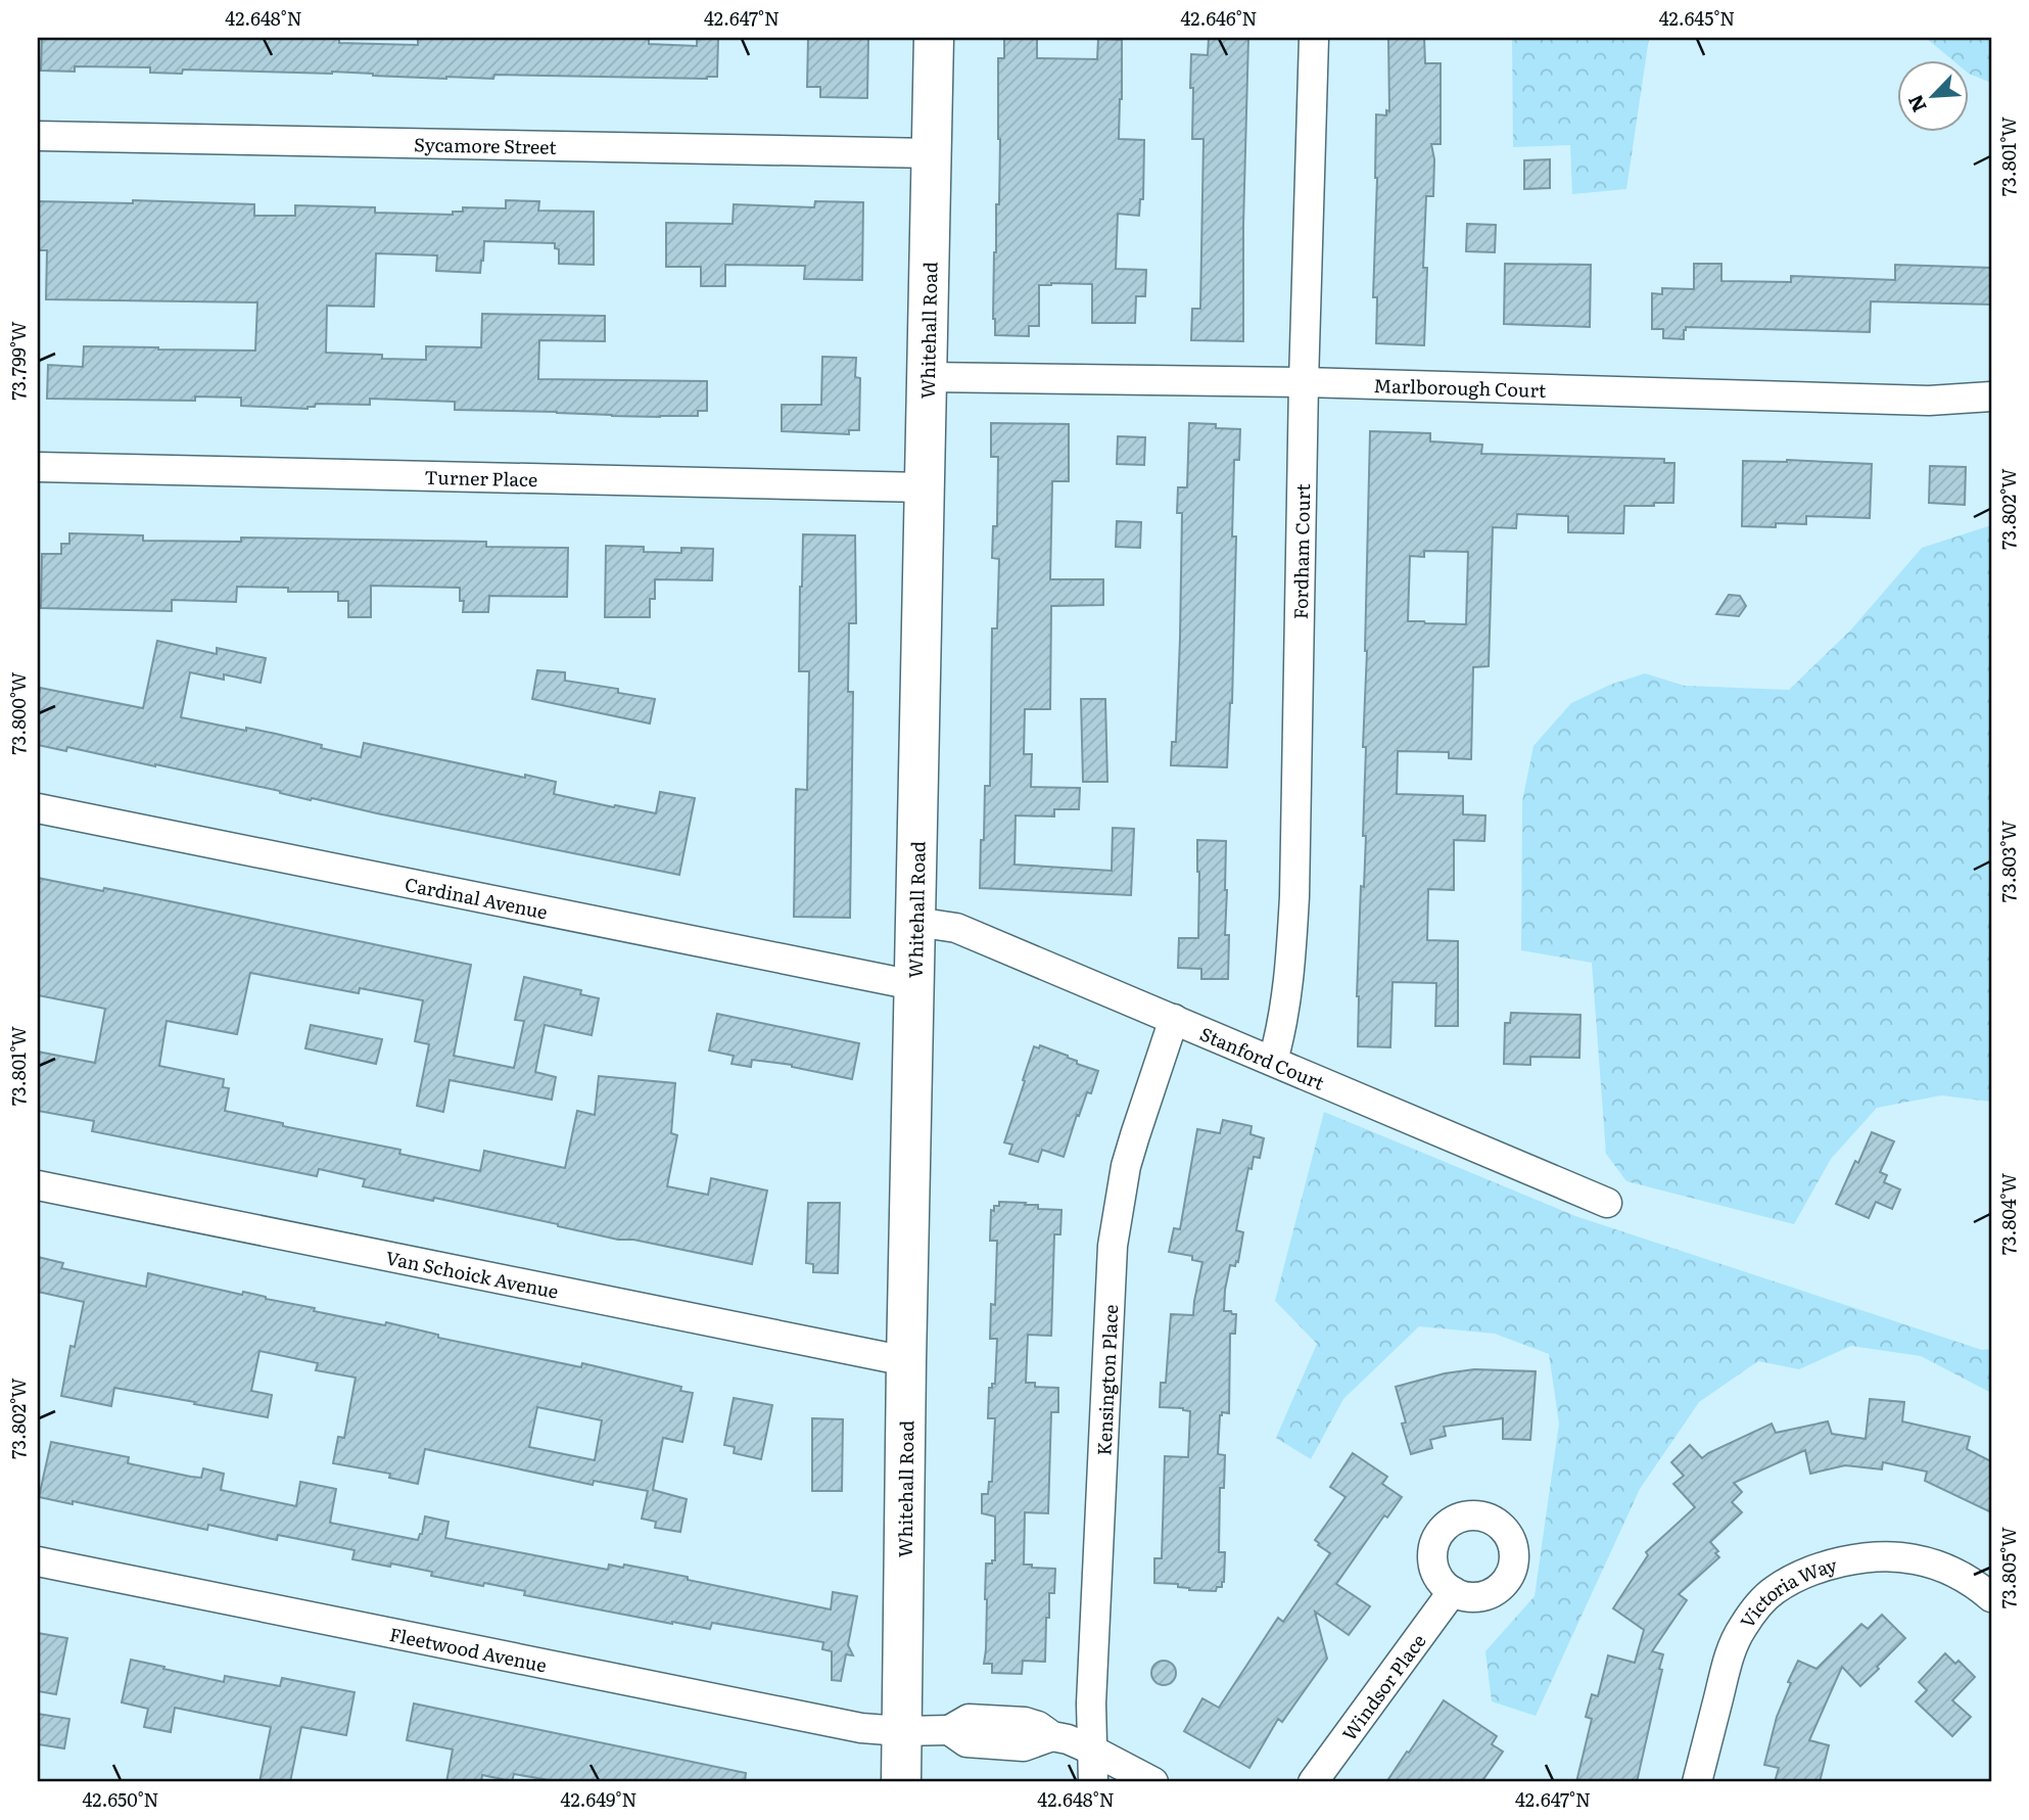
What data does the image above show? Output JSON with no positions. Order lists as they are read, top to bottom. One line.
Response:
{"streets":{"street":["Sycamore Street","Whitehall Road","Marlborough Court","Turner Place","Fordham Court","Cardinal Avenue","Stanford Court","Van Schoick Avenue","Kensington Place","Victoria Way","Fleetwood Avenue","Windsor Place"]},"crossings":[["Sycamore Street","Whitehall Road"],["Whitehall Road","Marlborough Court"],["Whitehall Road","Turner Place"],["Whitehall Road","Cardinal Avenue"],["Whitehall Road","Stanford Court"],["Whitehall Road","Van Schoick Avenue"],["Whitehall Road","Fleetwood Avenue"],["Marlborough Court","Fordham Court"],["Fordham Court","Stanford Court"],["Stanford Court","Kensington Place"]],"north":"bottom left","coordinates":["42.648°N","42.647°N","42.646°N","42.645°N","73.801°W","73.799°W","73.802°W","73.800°W","73.803°W","73.804°W","73.805°W","42.650°N","42.649°N"]}
